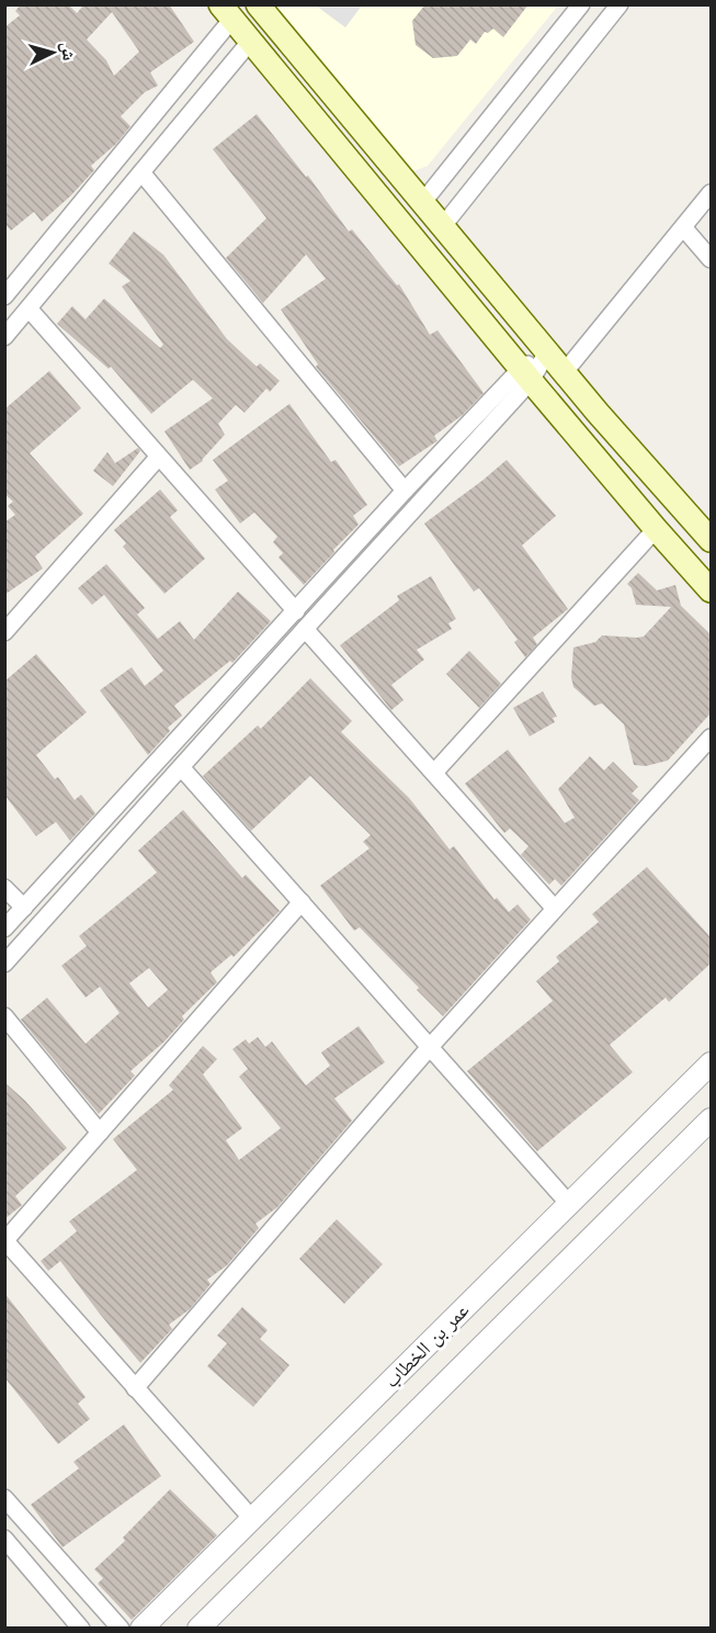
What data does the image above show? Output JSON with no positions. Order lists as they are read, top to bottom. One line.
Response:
{"streets":{"street":["عمر بن الخطاب"]},"north":"right"}
